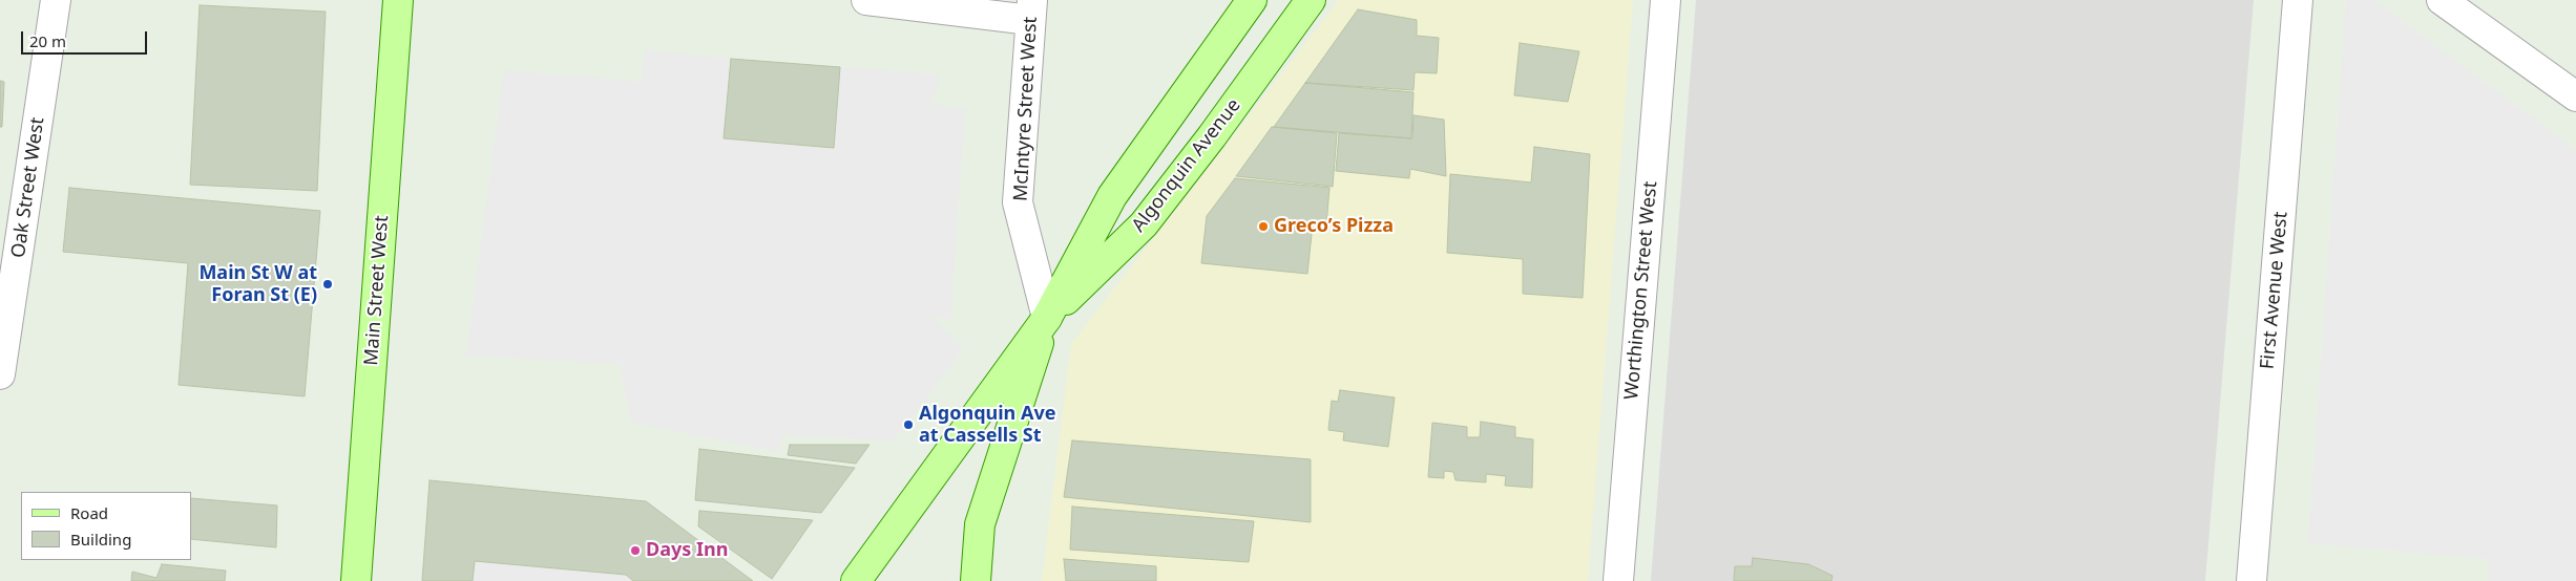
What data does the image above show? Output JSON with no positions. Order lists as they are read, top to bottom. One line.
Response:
{"streets":{"main road":["Algonquin Avenue","Main Street West"],"street":["McIntyre Street West","Oak Street West","Worthington Street West","First Avenue West"]},"crossings":[["McIntyre Street West","Algonquin Avenue"]],"places":["Greco’s Pizza","Main St W at Foran St (E)","Algonquin Ave at Cassells St","Days Inn"],"legend":["Road","Building"],"scale_bar":"20 m"}
